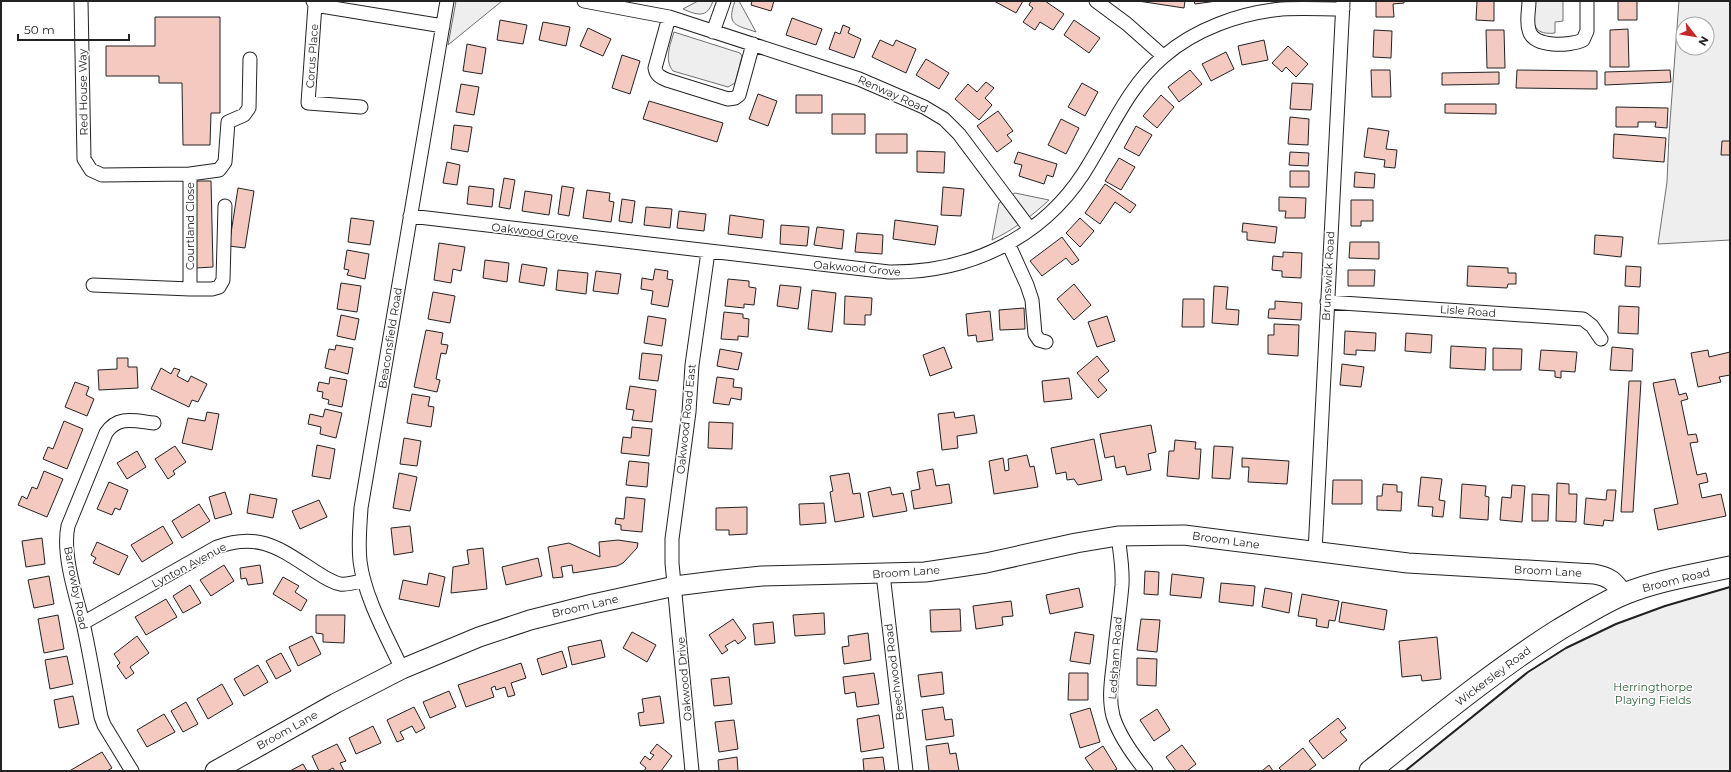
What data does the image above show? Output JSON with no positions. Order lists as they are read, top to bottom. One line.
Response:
{"streets":{"main road":["Broom Lane","Broom Road","Wickersley Road"],"street":["Corus Place","Red House Way","Renway Road","Courtland Close","Oakwood Grove","Brunswick Road","Lisle Road","Beaconsfield Road","Oakwood Road East","Lynton Avenue","Barrowby Road","Ledsham Road","Beechwood Road","Oakwood Drive"]},"crossings":[["Red House Way","Courtland Close"],["Renway Road","Oakwood Grove"],["Oakwood Grove","Brunswick Road"],["Oakwood Grove","Beaconsfield Road"],["Oakwood Grove","Oakwood Road East"],["Brunswick Road","Lisle Road"],["Brunswick Road","Broom Lane"],["Beaconsfield Road","Broom Lane"],["Beaconsfield Road","Lynton Avenue"],["Oakwood Road East","Broom Lane"],["Oakwood Road East","Oakwood Drive"],["Broom Lane","Broom Road"],["Broom Lane","Ledsham Road"],["Broom Lane","Beechwood Road"],["Broom Lane","Wickersley Road"],["Broom Lane","Oakwood Drive"],["Lynton Avenue","Barrowby Road"],["Broom Road","Wickersley Road"]],"parks":["Herringthorpe Playing Fields"],"scale_bar":"50 m","north":"bottom right"}
